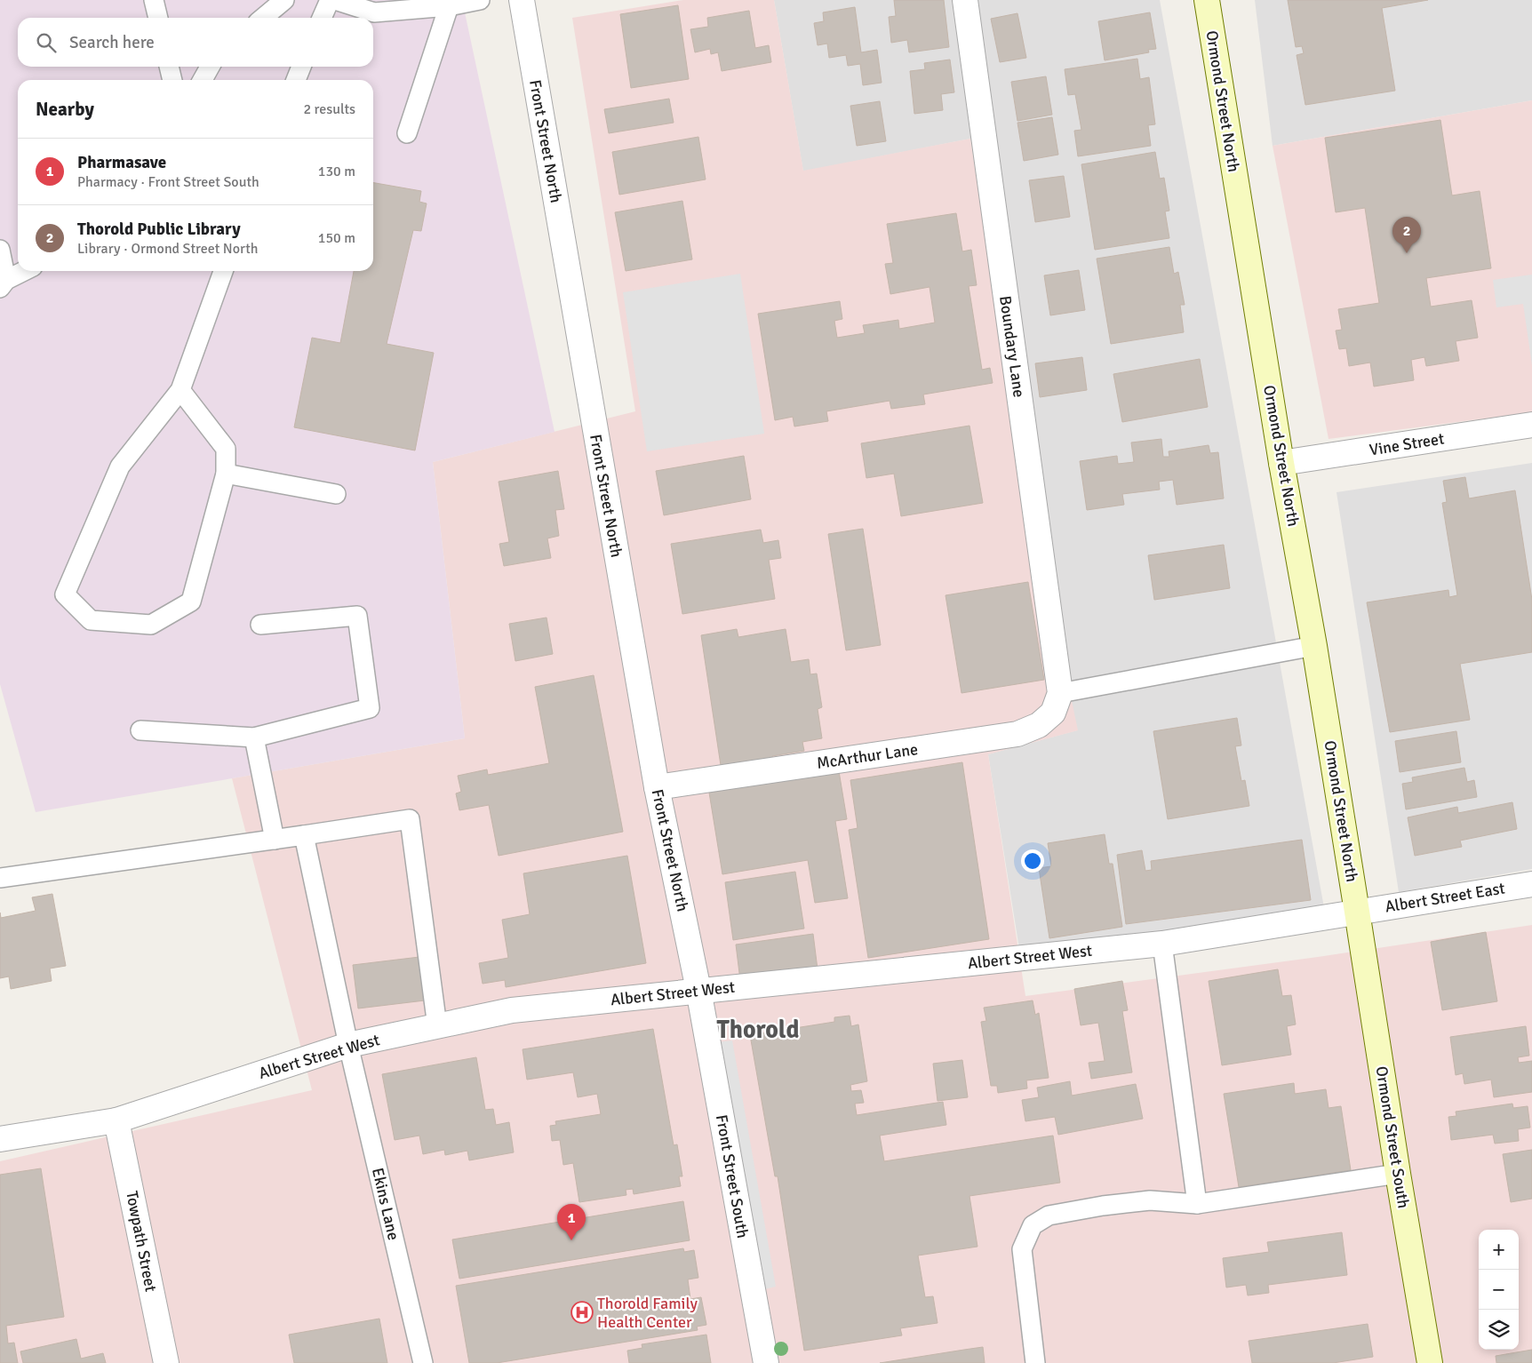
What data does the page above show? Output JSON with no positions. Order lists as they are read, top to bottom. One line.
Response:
{"streets":{"main road":["Ormond Street North","Ormond Street South"],"street":["Front Street North","Boundary Lane","Vine Street","McArthur Lane","Albert Street East","Albert Street West","Front Street South","Towpath Street"],"lane":["Ekins Lane"]},"crossings":[["Ormond Street North","Vine Street"],["Ormond Street North","Albert Street East"],["Ormond Street North","Albert Street West"],["Ormond Street North","Ormond Street South"],["Front Street North","McArthur Lane"],["Front Street North","Albert Street West"],["Front Street North","Front Street South"],["Boundary Lane","McArthur Lane"],["Albert Street East","Albert Street West"],["Albert Street East","Ormond Street South"],["Albert Street West","Ormond Street South"],["Albert Street West","Front Street South"],["Albert Street West","Ekins Lane"],["Albert Street West","Towpath Street"]],"districts":["Thorold"],"places":{"hospital":["Thorold Family Health Center"]},"page":{"search":"Search here","heading":["Nearby","2 results"],"list":[{"mark":"1","name":"Pharmasave","note":"Pharmacy · Front Street South","value":"130 m"},{"mark":"2","name":"Thorold Public Library","note":"Library · Ormond Street North","value":"150 m"}],"pins":["2","1"],"map_buttons":["+","−"]}}
